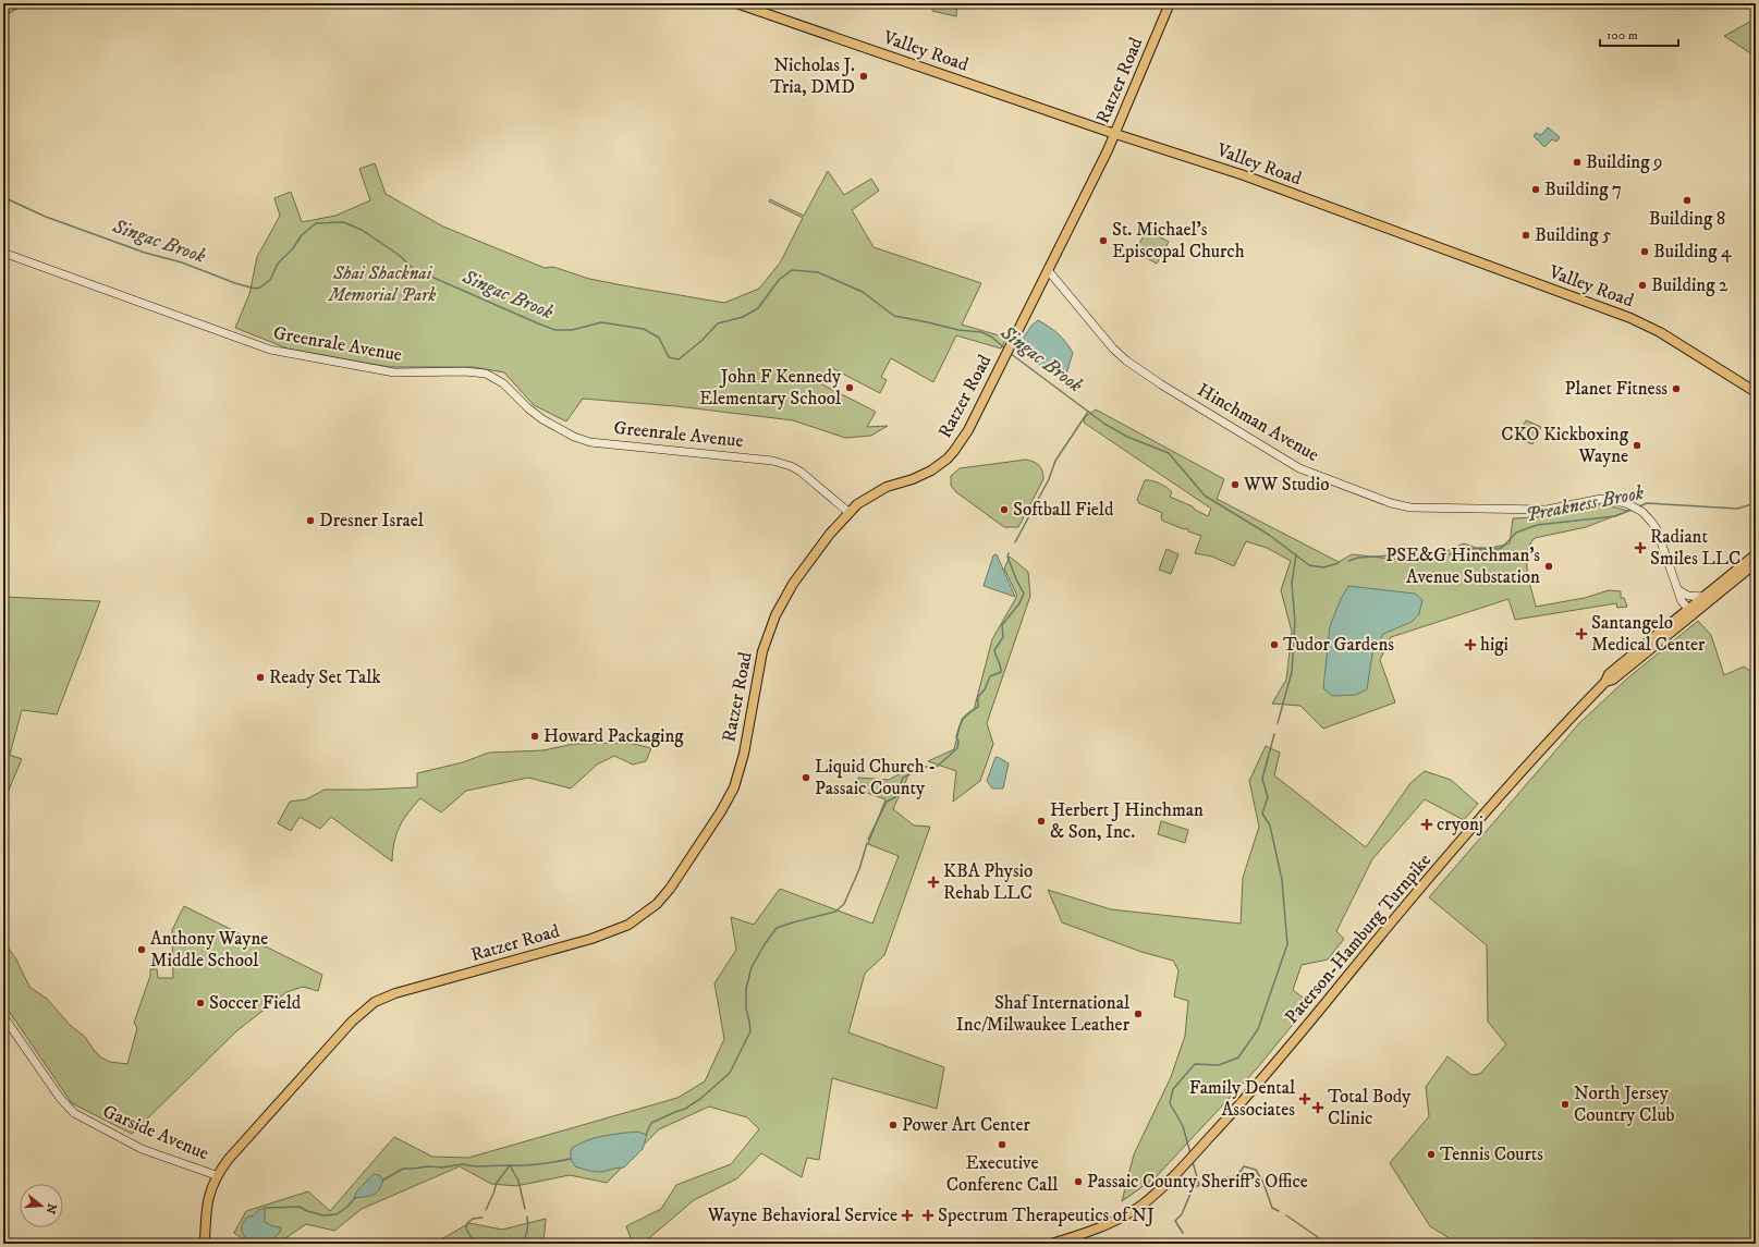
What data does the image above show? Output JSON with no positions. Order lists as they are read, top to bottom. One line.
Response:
{"streets":{"main road":["Valley Road","Ratzer Road","Paterson-Hamburg Turnpike"],"street":["Greenrale Avenue","Hinchman Avenue","Garside Avenue"]},"crossings":[["Valley Road","Ratzer Road"],["Ratzer Road","Greenrale Avenue"],["Ratzer Road","Hinchman Avenue"],["Ratzer Road","Garside Avenue"],["Hinchman Avenue","Paterson-Hamburg Turnpike"]],"water":["Singac Brook","Preakness Brook"],"parks":["Shai Shacknai Memorial Park"],"places":{"other":["Nicholas J. Tria, DMD","Building 9","Building 7","Building 8","Building 5","St. Michael's Episcopal Church","Building 4","Building 2","John F Kennedy Elementary School","Planet Fitness","CKO Kickboxing Wayne","WW Studio","Softball Field","Dresner Israel","PSE&G Hinchman's Avenue Substation","Tudor Gardens","Ready Set Talk","Howard Packaging","Liquid Church - Passaic County","Herbert J Hinchman & Son, Inc.","Anthony Wayne Middle School","Soccer Field","Shaf International Inc/Milwaukee Leather","North Jersey Country Club","Power Art Center","Executive Conferenc Call","Tennis Courts","Passaic County Sheriff's Office"],"health":["Radiant Smiles LLC","Santangelo Medical Center","higi","cryonj","KBA Physio Rehab LLC","Family Dental Associates","Total Body Clinic","Wayne Behavioral Service","Spectrum Therapeutics of NJ"]},"scale_bar":"100 m","north":"right"}
